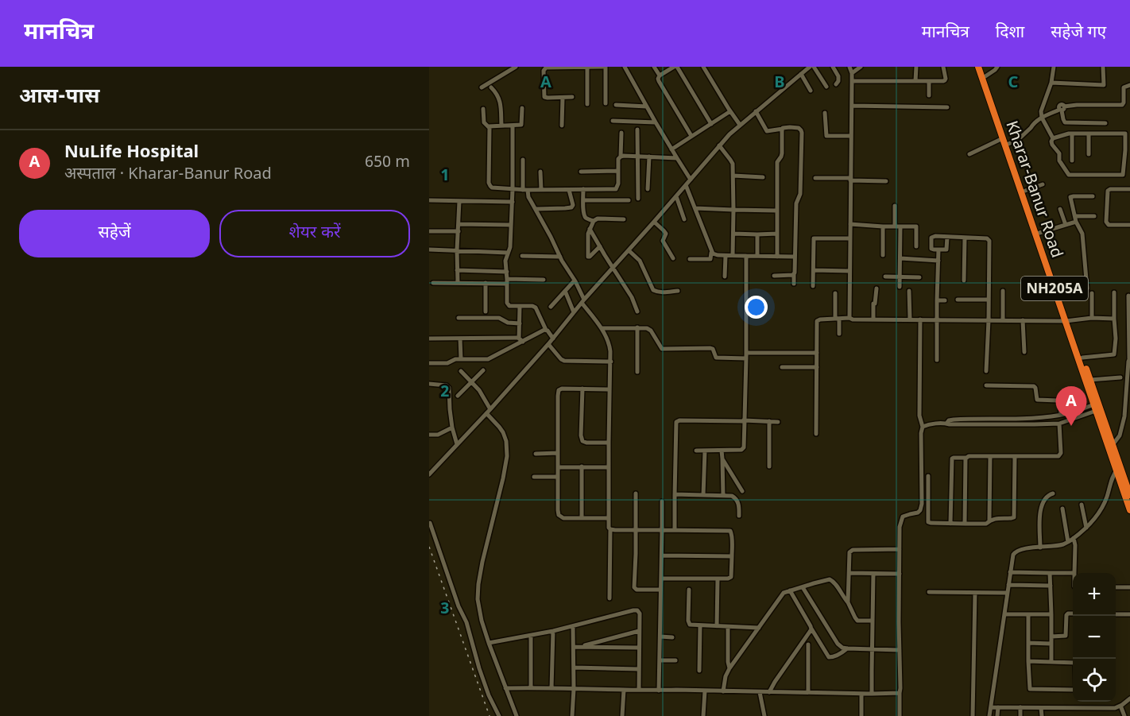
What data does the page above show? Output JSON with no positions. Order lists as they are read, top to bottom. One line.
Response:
{"streets":{"highway":["Kharar-Banur Road","NH205A"]},"crossings":[["Kharar-Banur Road","NH205A"]],"page":{"header":"मानचित्र","nav":["मानचित्र","दिशा","सहेजे गए"],"heading":"आस-पास","list":[{"mark":"A","name":"NuLife Hospital","note":"अस्पताल · Kharar-Banur Road","value":"650 m"}],"buttons":["सहेजें","शेयर करें"],"pins":"A","map_buttons":["+","−"]},"grid":{"columns":["A","B","C"],"rows":["1","2","3"]}}
